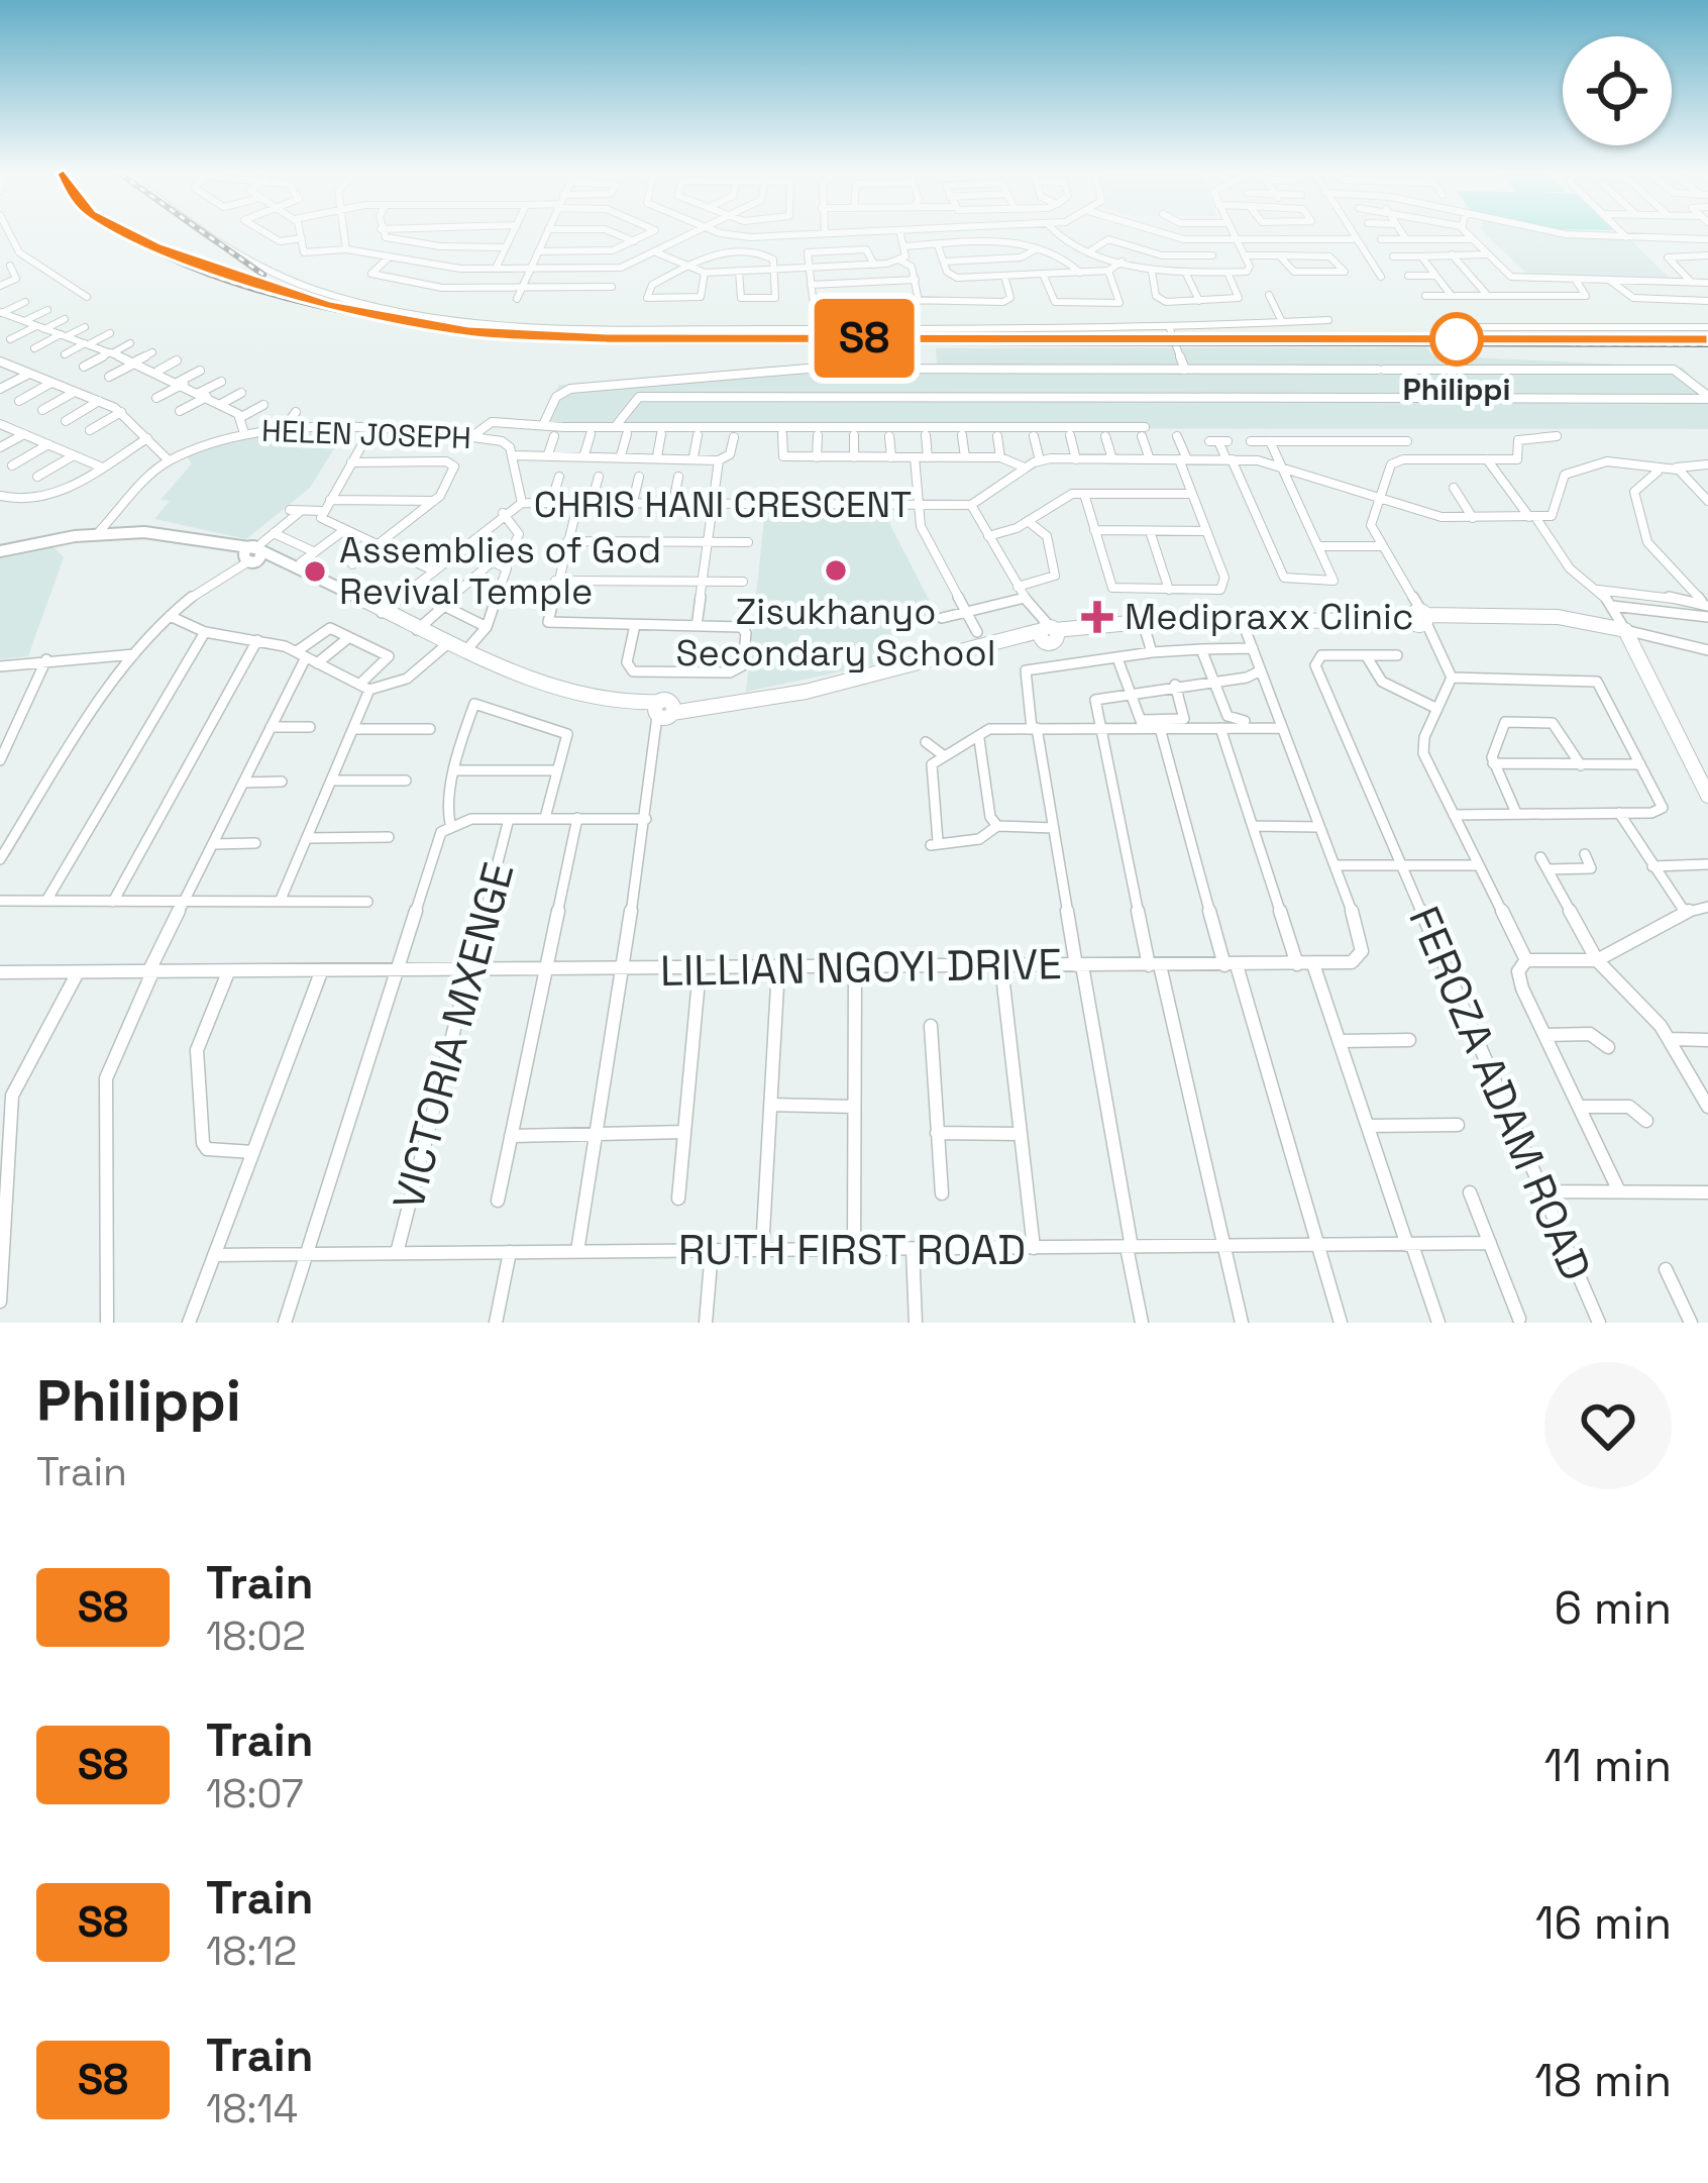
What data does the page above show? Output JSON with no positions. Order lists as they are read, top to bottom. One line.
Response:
{"streets":{"street":["HELEN JOSEPH","CHRIS HANI CRESCENT","LILLIAN NGOYI DRIVE","VICTORIA MXENGE","FEROZA ADAM ROAD","RUTH FIRST ROAD"]},"crossings":[["HELEN JOSEPH","CHRIS HANI CRESCENT"],["LILLIAN NGOYI DRIVE","VICTORIA MXENGE"],["VICTORIA MXENGE","RUTH FIRST ROAD"]],"places":{"other":["Philippi","Zisukhanyo Secondary School","Assemblies of God Revival Temple"],"health":["Medipraxx Clinic"]},"page":{"on_map":"S8","heading":["Philippi","Train"],"list":[{"mark":"S8","name":"Train","note":"18:02","value":"6 min"},{"mark":"S8","name":"Train","note":"18:07","value":"11 min"},{"mark":"S8","name":"Train","note":"18:12","value":"16 min"},{"mark":"S8","name":"Train","note":"18:14","value":"18 min"}]}}
